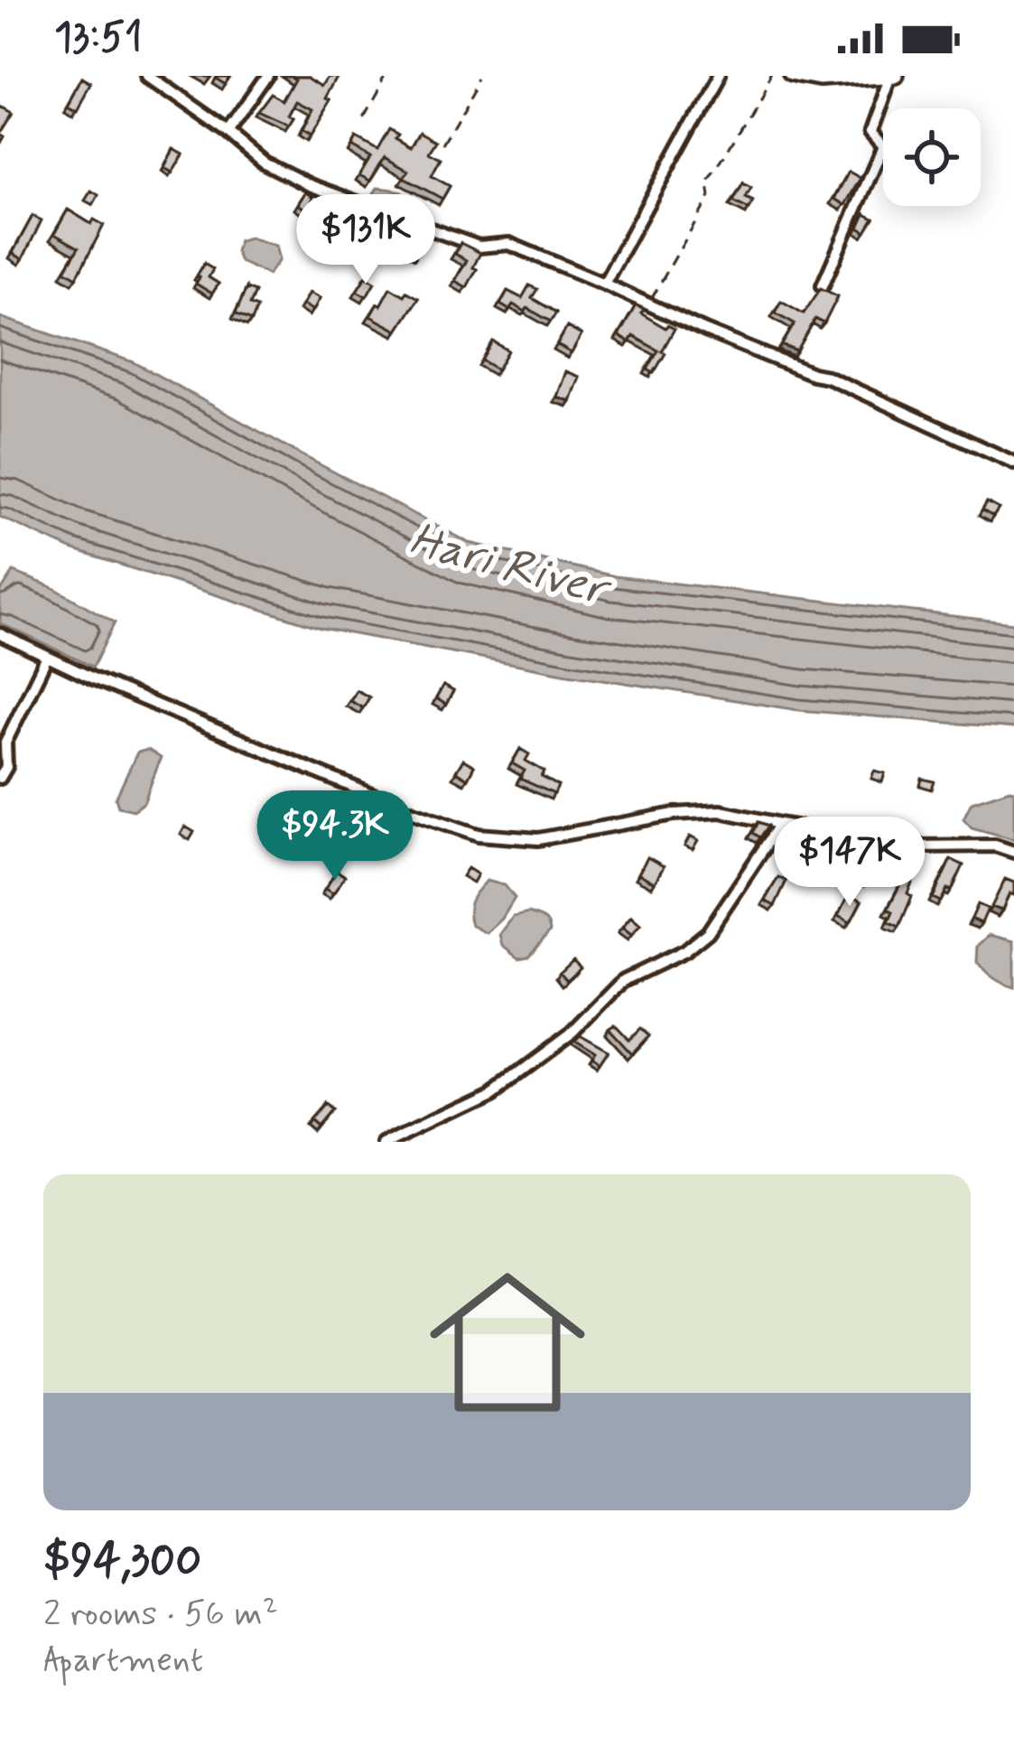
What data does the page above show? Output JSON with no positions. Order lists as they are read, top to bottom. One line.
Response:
{"water":["Hari River"],"page":{"status":"13:51","price":["$131K","$94.3K","$147K"],"list":[{"name":"$94,300","note":"2 rooms · 56 m² · Apartment"}]}}
